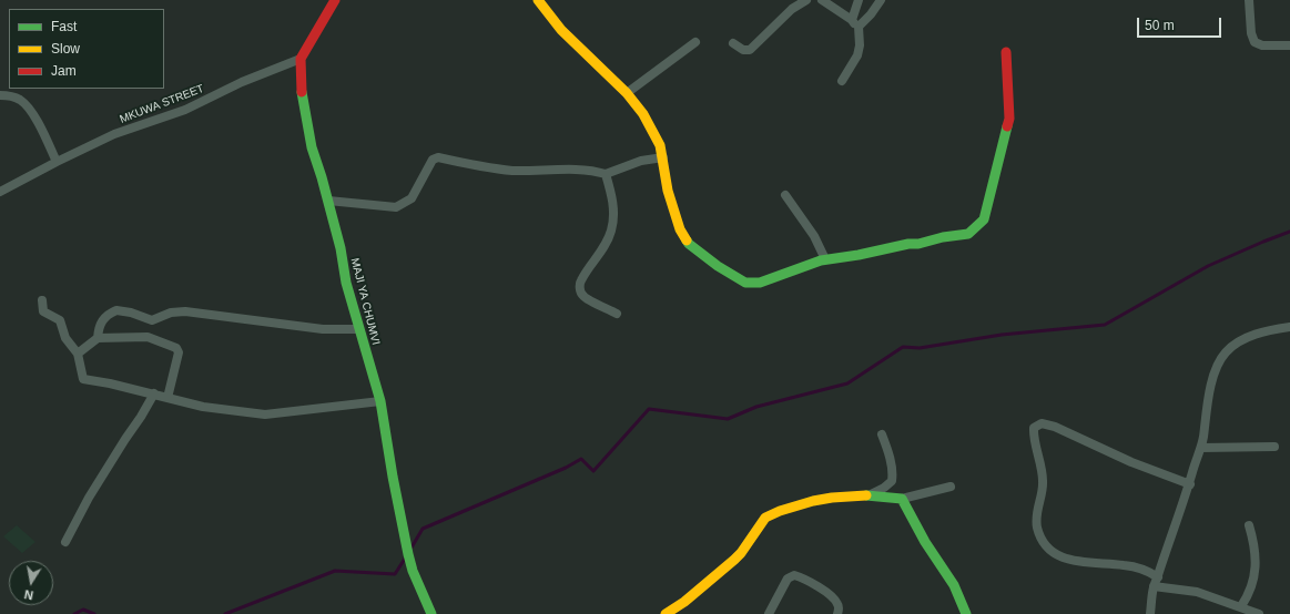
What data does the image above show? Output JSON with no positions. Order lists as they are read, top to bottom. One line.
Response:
{"streets":{"street":["MKUWA STREET","MAJI YA CHUMVI"]},"crossings":[["MKUWA STREET","MAJI YA CHUMVI"]],"legend":["Fast","Slow","Jam"],"scale_bar":"50 m","north":"bottom"}
